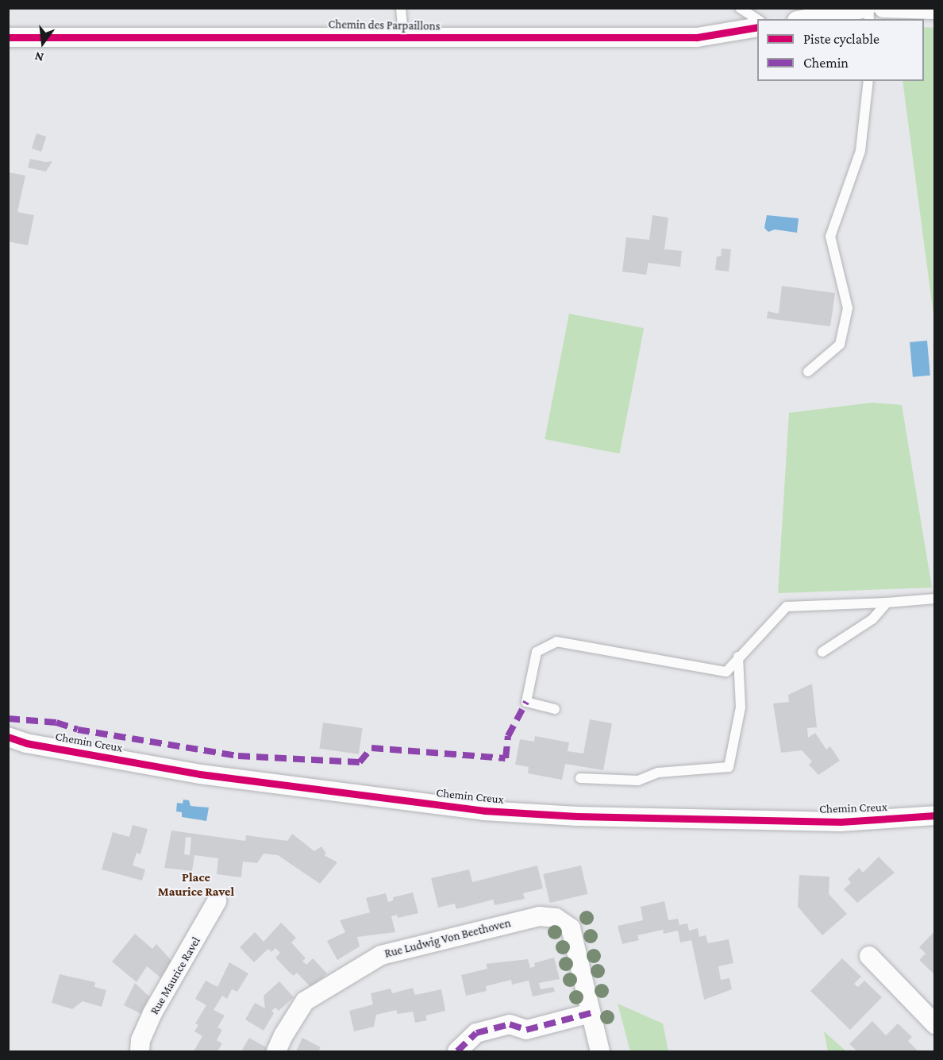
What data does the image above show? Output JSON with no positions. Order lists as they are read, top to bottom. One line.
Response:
{"streets":{"street":["Chemin des Parpaillons","Chemin Creux","Rue Ludwig Von Beethoven","Rue Maurice Ravel"]},"districts":["Place Maurice Ravel"],"legend":["Piste cyclable","Chemin"],"north":"bottom"}
